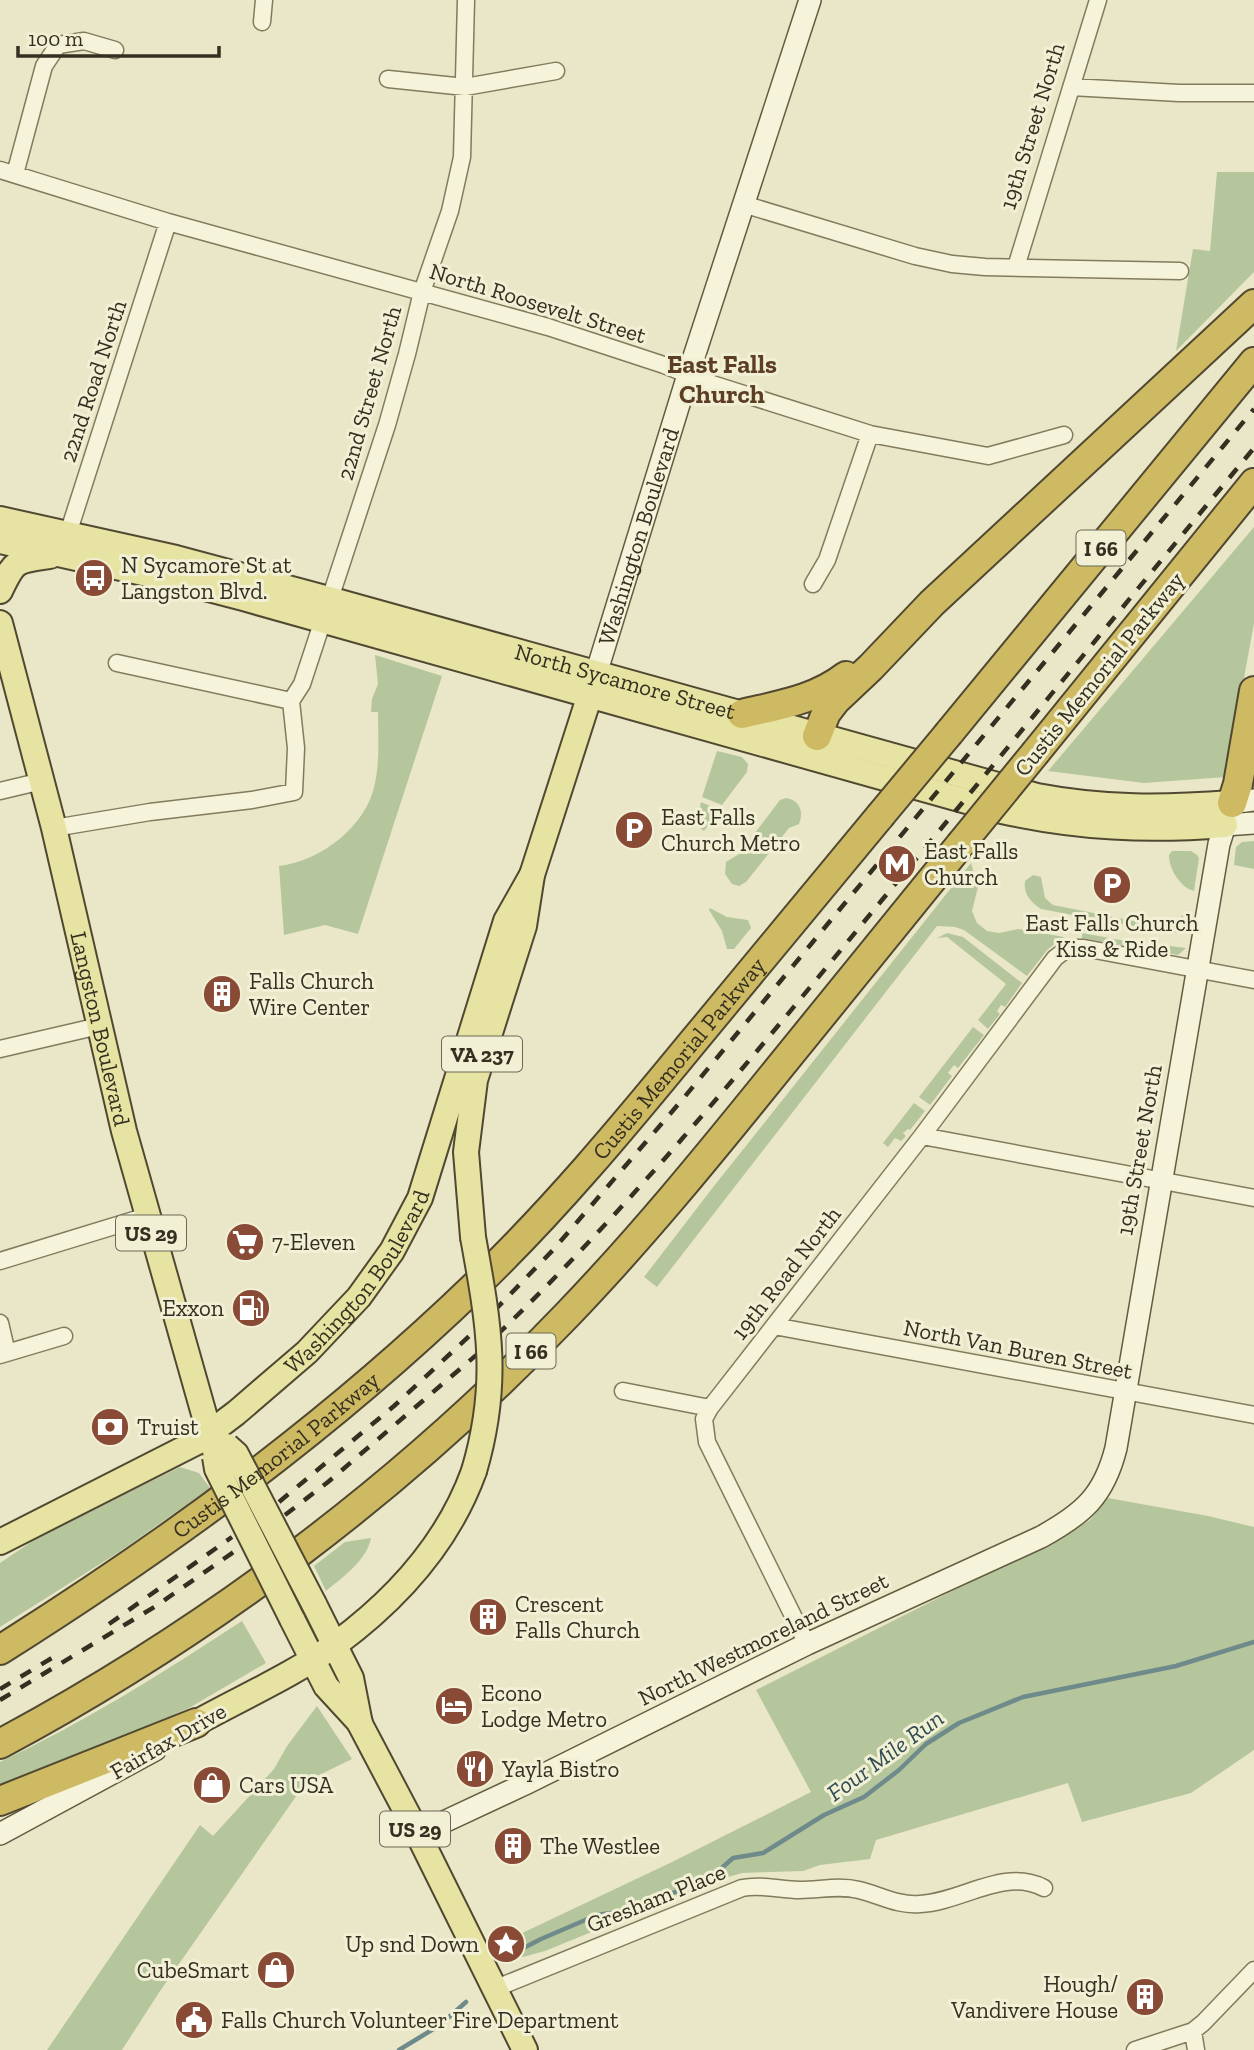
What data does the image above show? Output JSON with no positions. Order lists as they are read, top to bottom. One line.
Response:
{"streets":{"highway":["I 66","Custis Memorial Parkway"],"main road":["Washington Boulevard","North Sycamore Street","Langston Boulevard","VA 237","US 29","Fairfax Drive"],"street":["19th Street North","North Roosevelt Street","22nd Road North","22nd Street North","19th Road North","North Van Buren Street","North Westmoreland Street","Gresham Place"]},"crossings":[["19th Street North","North Sycamore Street"],["19th Street North","19th Road North"],["19th Street North","North Van Buren Street"],["19th Street North","North Westmoreland Street"],["North Roosevelt Street","22nd Road North"],["North Roosevelt Street","22nd Street North"],["North Roosevelt Street","Washington Boulevard"],["22nd Road North","North Sycamore Street"],["22nd Street North","North Sycamore Street"],["Washington Boulevard","North Sycamore Street"],["Washington Boulevard","Langston Boulevard"],["Washington Boulevard","Fairfax Drive"],["Langston Boulevard","US 29"],["Langston Boulevard","North Westmoreland Street"],["Langston Boulevard","Fairfax Drive"],["Langston Boulevard","Gresham Place"],["US 29","Gresham Place"],["19th Road North","North Van Buren Street"]],"districts":["East Falls Church"],"water":["Four Mile Run"],"places":{"bus stop":["N Sycamore St at Langston Blvd."],"parking":["East Falls Church Metro","East Falls Church Kiss & Ride"],"metro station":["East Falls Church"],"building":["Falls Church Wire Center","Crescent Falls Church","The Westlee","Hough/ Vandivere House"],"supermarket":["7-Eleven"],"fuel station":["Exxon"],"bank":["Truist"],"hotel":["Econo Lodge Metro"],"restaurant":["Yayla Bistro"],"shop":["Cars USA","CubeSmart"],"place":["Up snd Down"],"public building":["Falls Church Volunteer Fire Department"]},"scale_bar":"100 m"}
